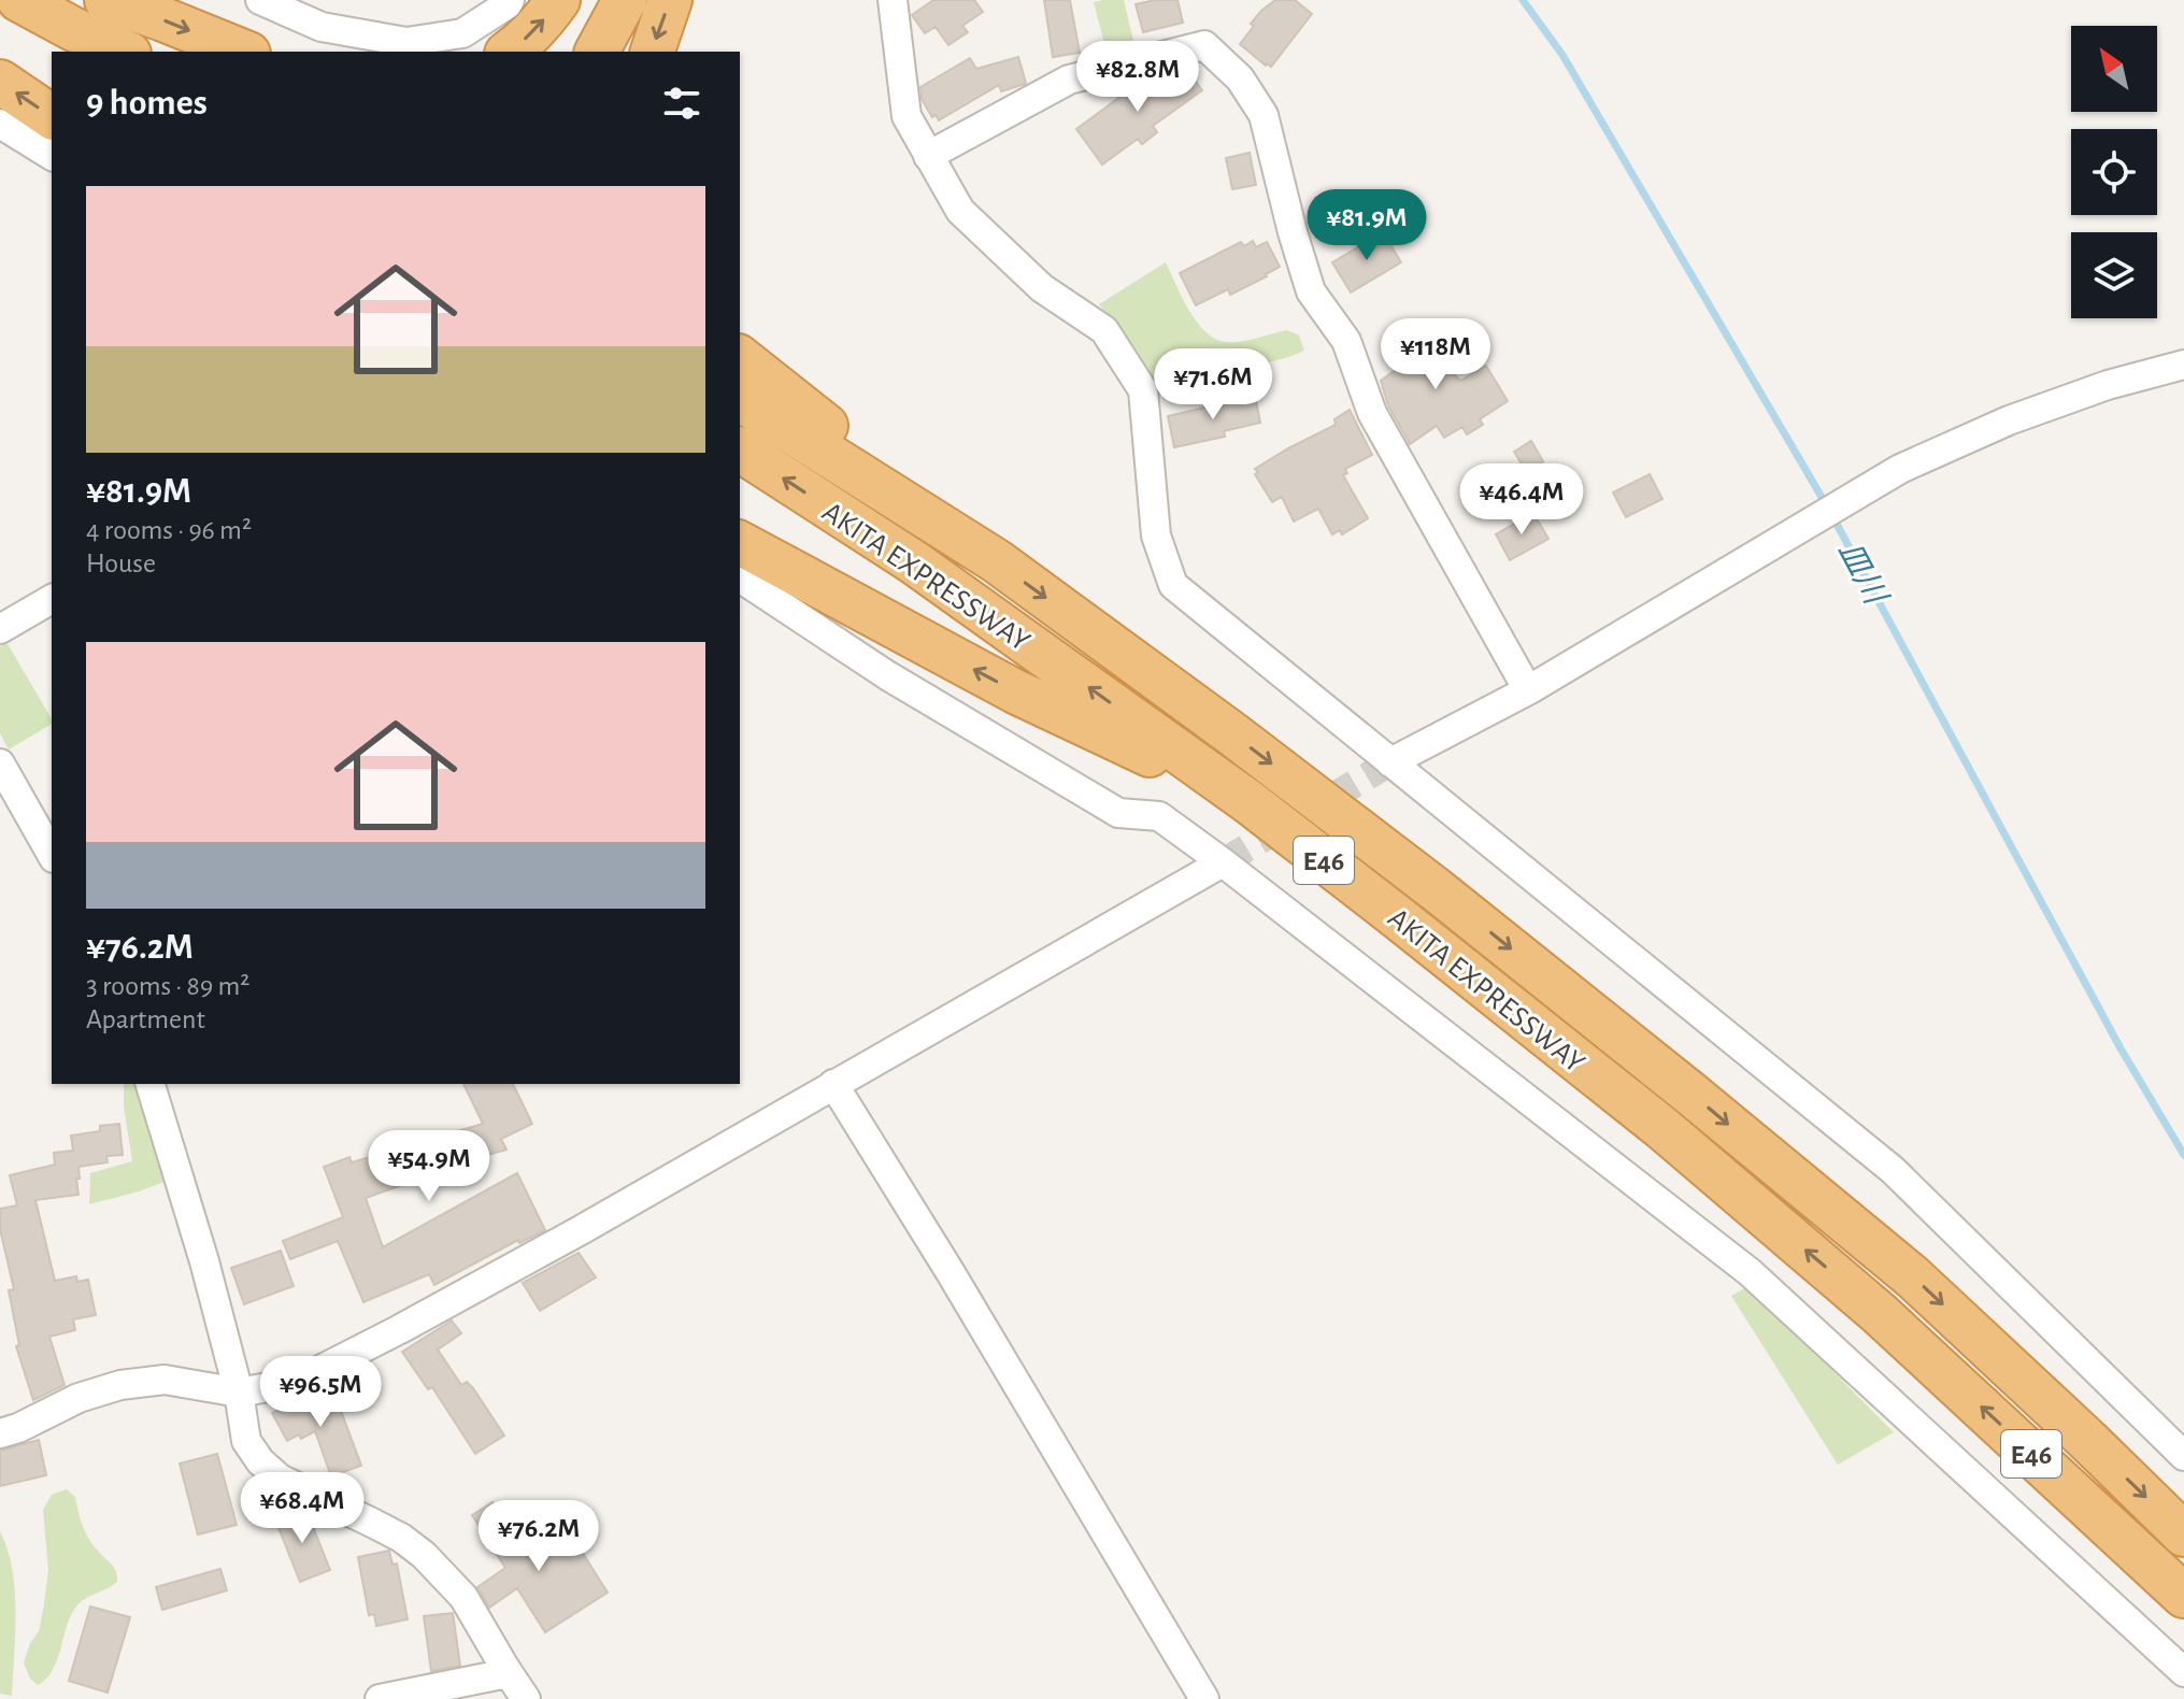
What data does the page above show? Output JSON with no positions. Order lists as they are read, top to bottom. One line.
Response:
{"streets":{"highway":["AKITA EXPRESSWAY","E46"]},"water":["皿川"],"north":"top left","page":{"price":["¥82.8M","¥81.9M","¥118M","¥71.6M","¥46.4M","¥54.9M","¥96.5M","¥68.4M","¥76.2M"],"heading":"9 homes","list":[{"name":"¥81.9M","note":"4 rooms · 96 m² · House"},{"name":"¥76.2M","note":"3 rooms · 89 m² · Apartment"}]}}
